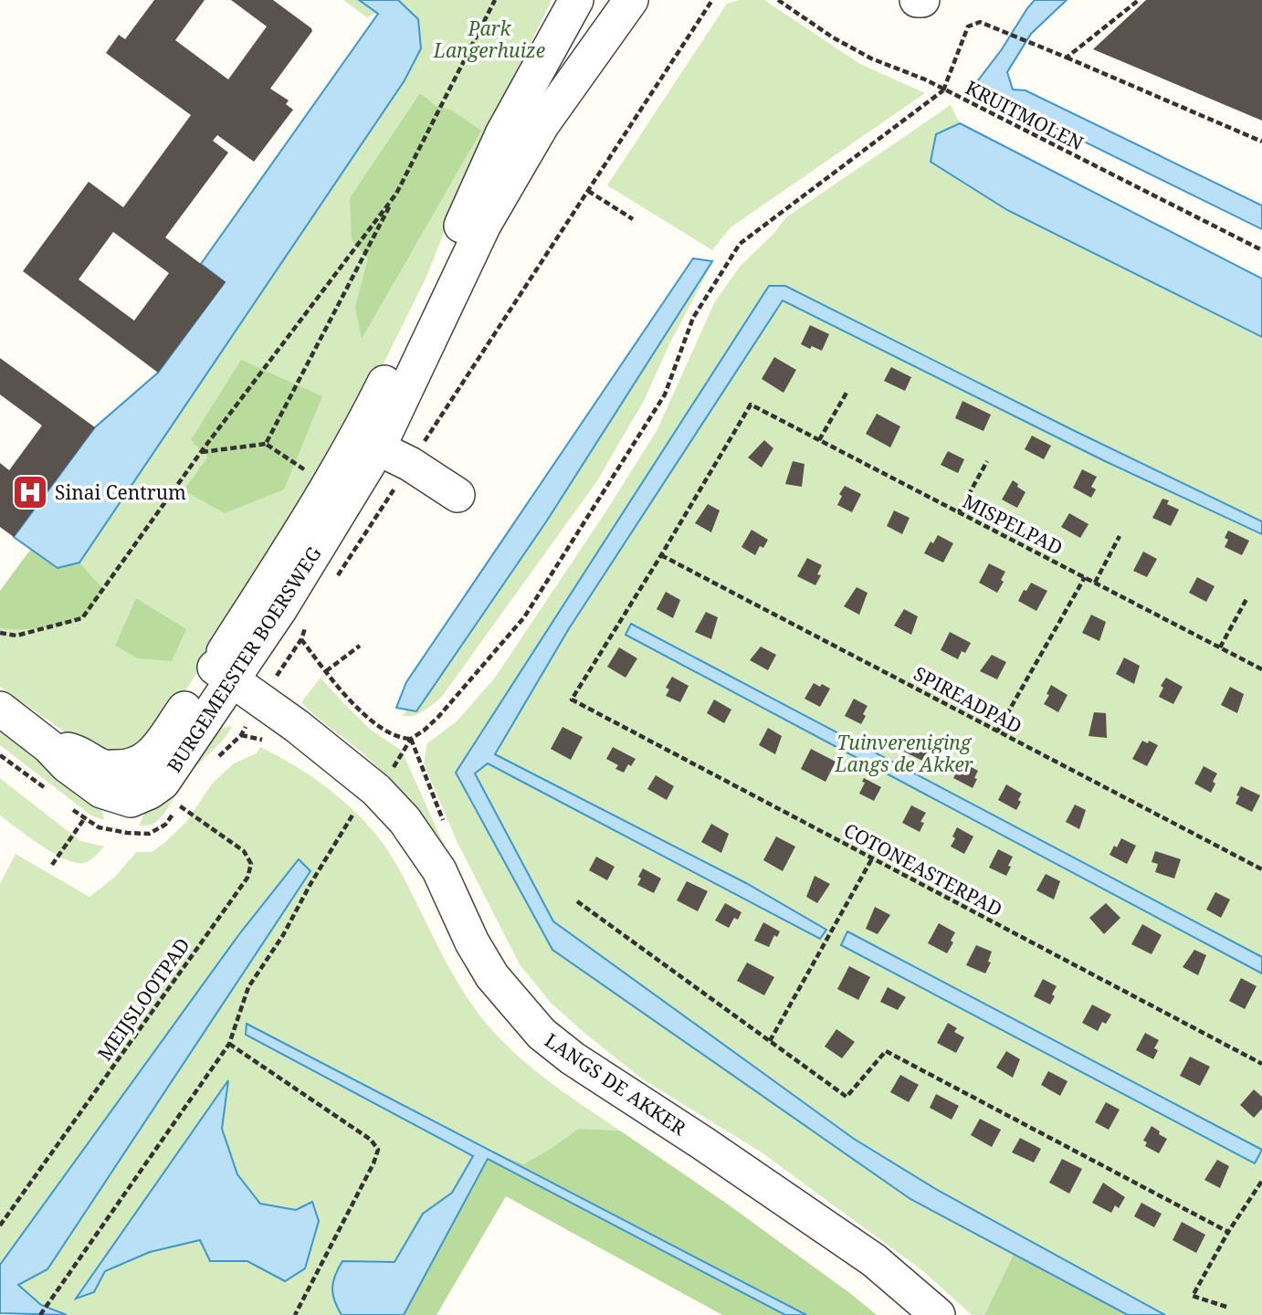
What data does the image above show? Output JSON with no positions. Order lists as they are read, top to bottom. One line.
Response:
{"streets":{"street":["BURGEMEESTER BOERSWEG","LANGS DE AKKER"],"path":["KRUITMOLEN","MISPELPAD","SPIREADPAD","COTONEASTERPAD","MEIJSLOOTPAD"]},"crossings":[["MISPELPAD","SPIREADPAD"],["MISPELPAD","COTONEASTERPAD"],["BURGEMEESTER BOERSWEG","LANGS DE AKKER"],["SPIREADPAD","COTONEASTERPAD"]],"parks":["Park Langerhuize","Tuinvereniging Langs de Akker"],"places":{"hospital":["Sinai Centrum"]}}
